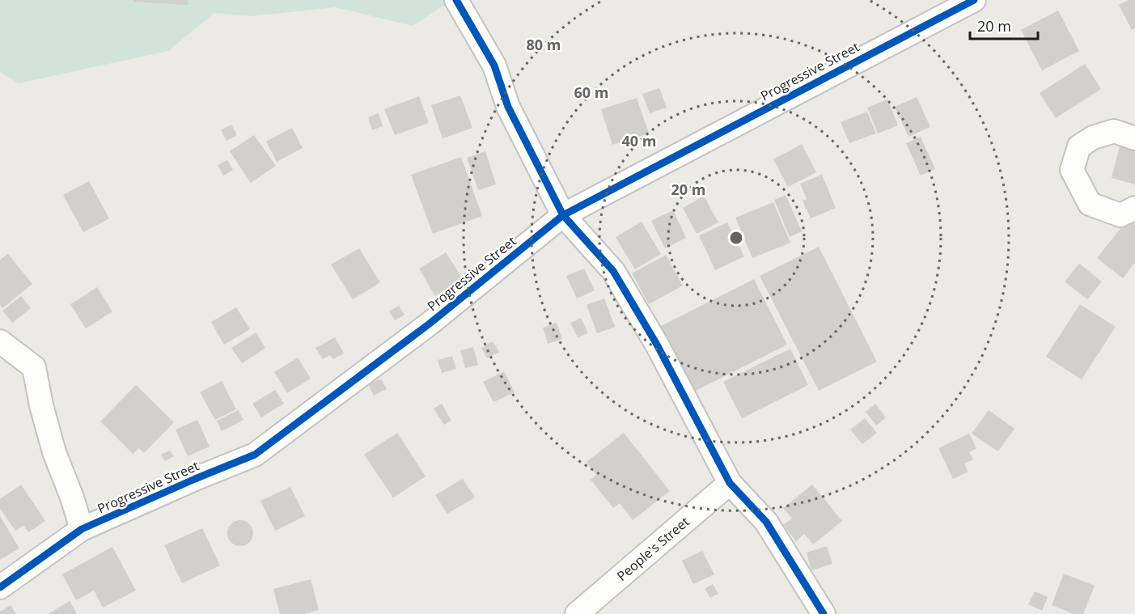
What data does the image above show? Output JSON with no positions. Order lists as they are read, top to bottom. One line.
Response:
{"streets":{"street":["Progressive Street","People's Street"]},"scale_bar":"20 m","rings":["80 m","60 m","40 m","20 m"]}
